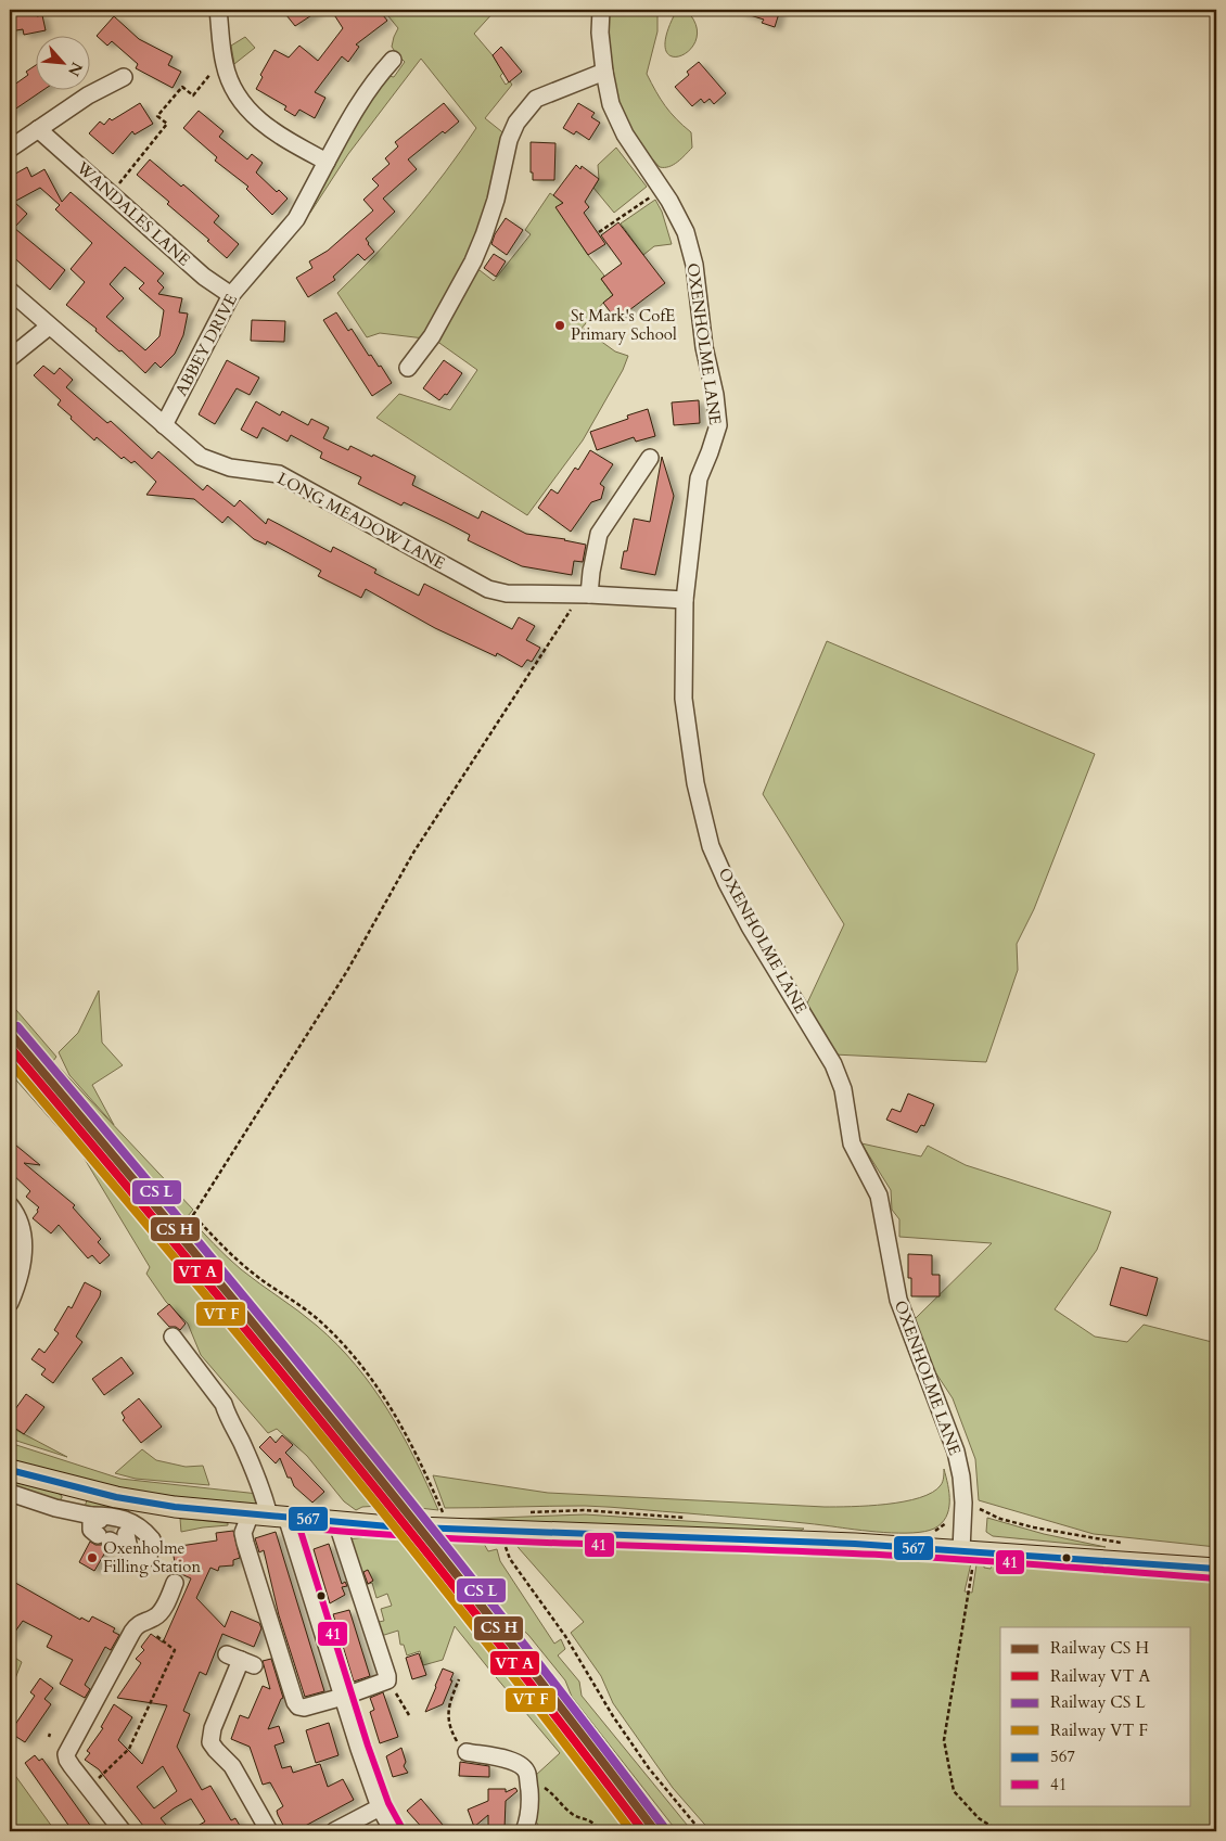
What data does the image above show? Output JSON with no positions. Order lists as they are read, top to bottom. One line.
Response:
{"streets":{"street":["WANDALES LANE","OXENHOLME LANE","ABBEY DRIVE","LONG MEADOW LANE"]},"crossings":[["WANDALES LANE","ABBEY DRIVE"],["OXENHOLME LANE","LONG MEADOW LANE"],["ABBEY DRIVE","LONG MEADOW LANE"]],"places":["St Mark's CofE Primary School","Oxenholme Filling Station"],"lines":["transit line 567","transit line 41"],"legend":["Railway CS H","Railway VT A","Railway CS L","Railway VT F","567","41"],"north":"bottom right"}
